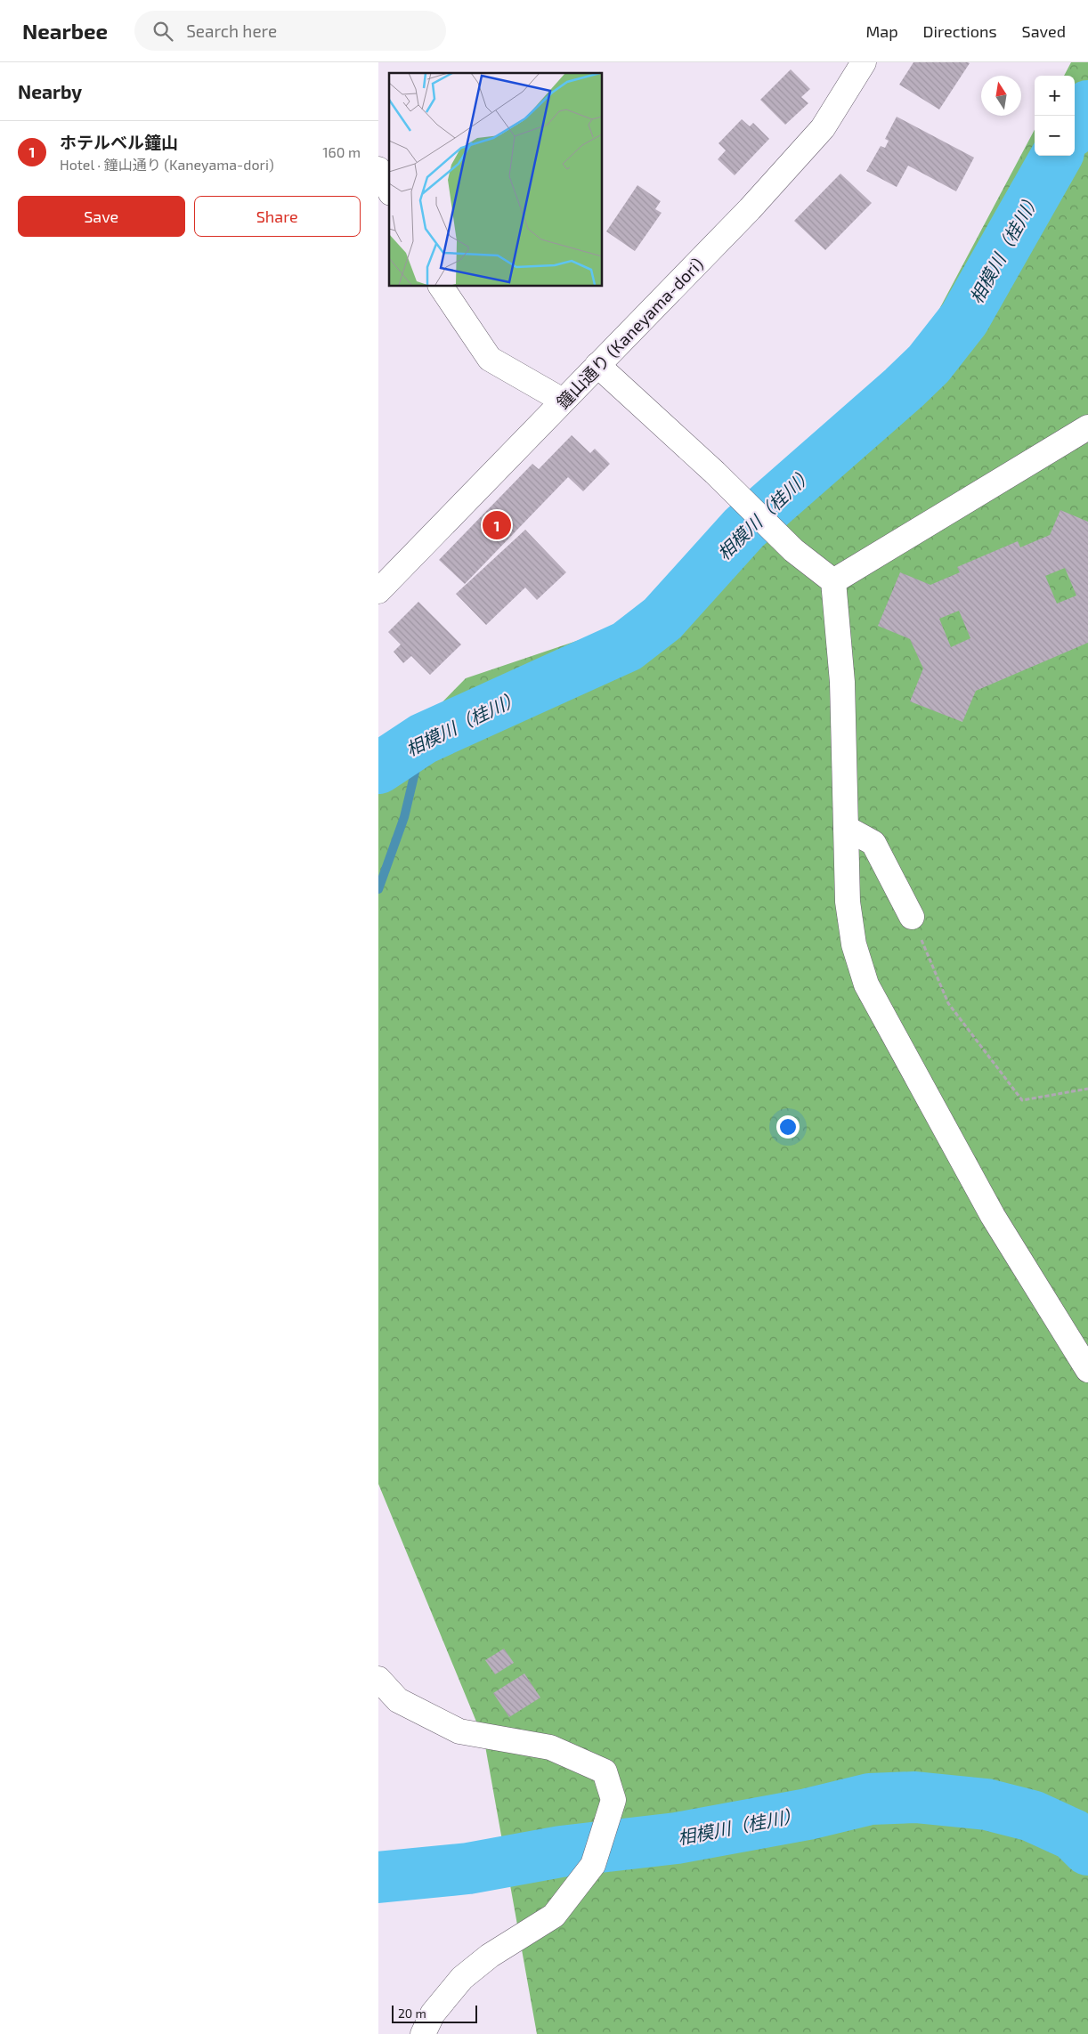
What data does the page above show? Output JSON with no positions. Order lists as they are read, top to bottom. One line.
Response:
{"streets":{"street":["鐘山通り (Kaneyama-dori)"]},"water":["相模川（桂川）"],"scale_bar":"20 m","north":"top","page":{"header":"Nearbee","search":"Search here","nav":["Map","Directions","Saved"],"heading":"Nearby","map_buttons":["+","−"],"list":[{"mark":"1","name":"ホテルベル鐘山","note":"Hotel · 鐘山通り (Kaneyama-dori)","value":"160 m"}],"buttons":["Save","Share"],"pins":"1","scale":"20 m"}}
